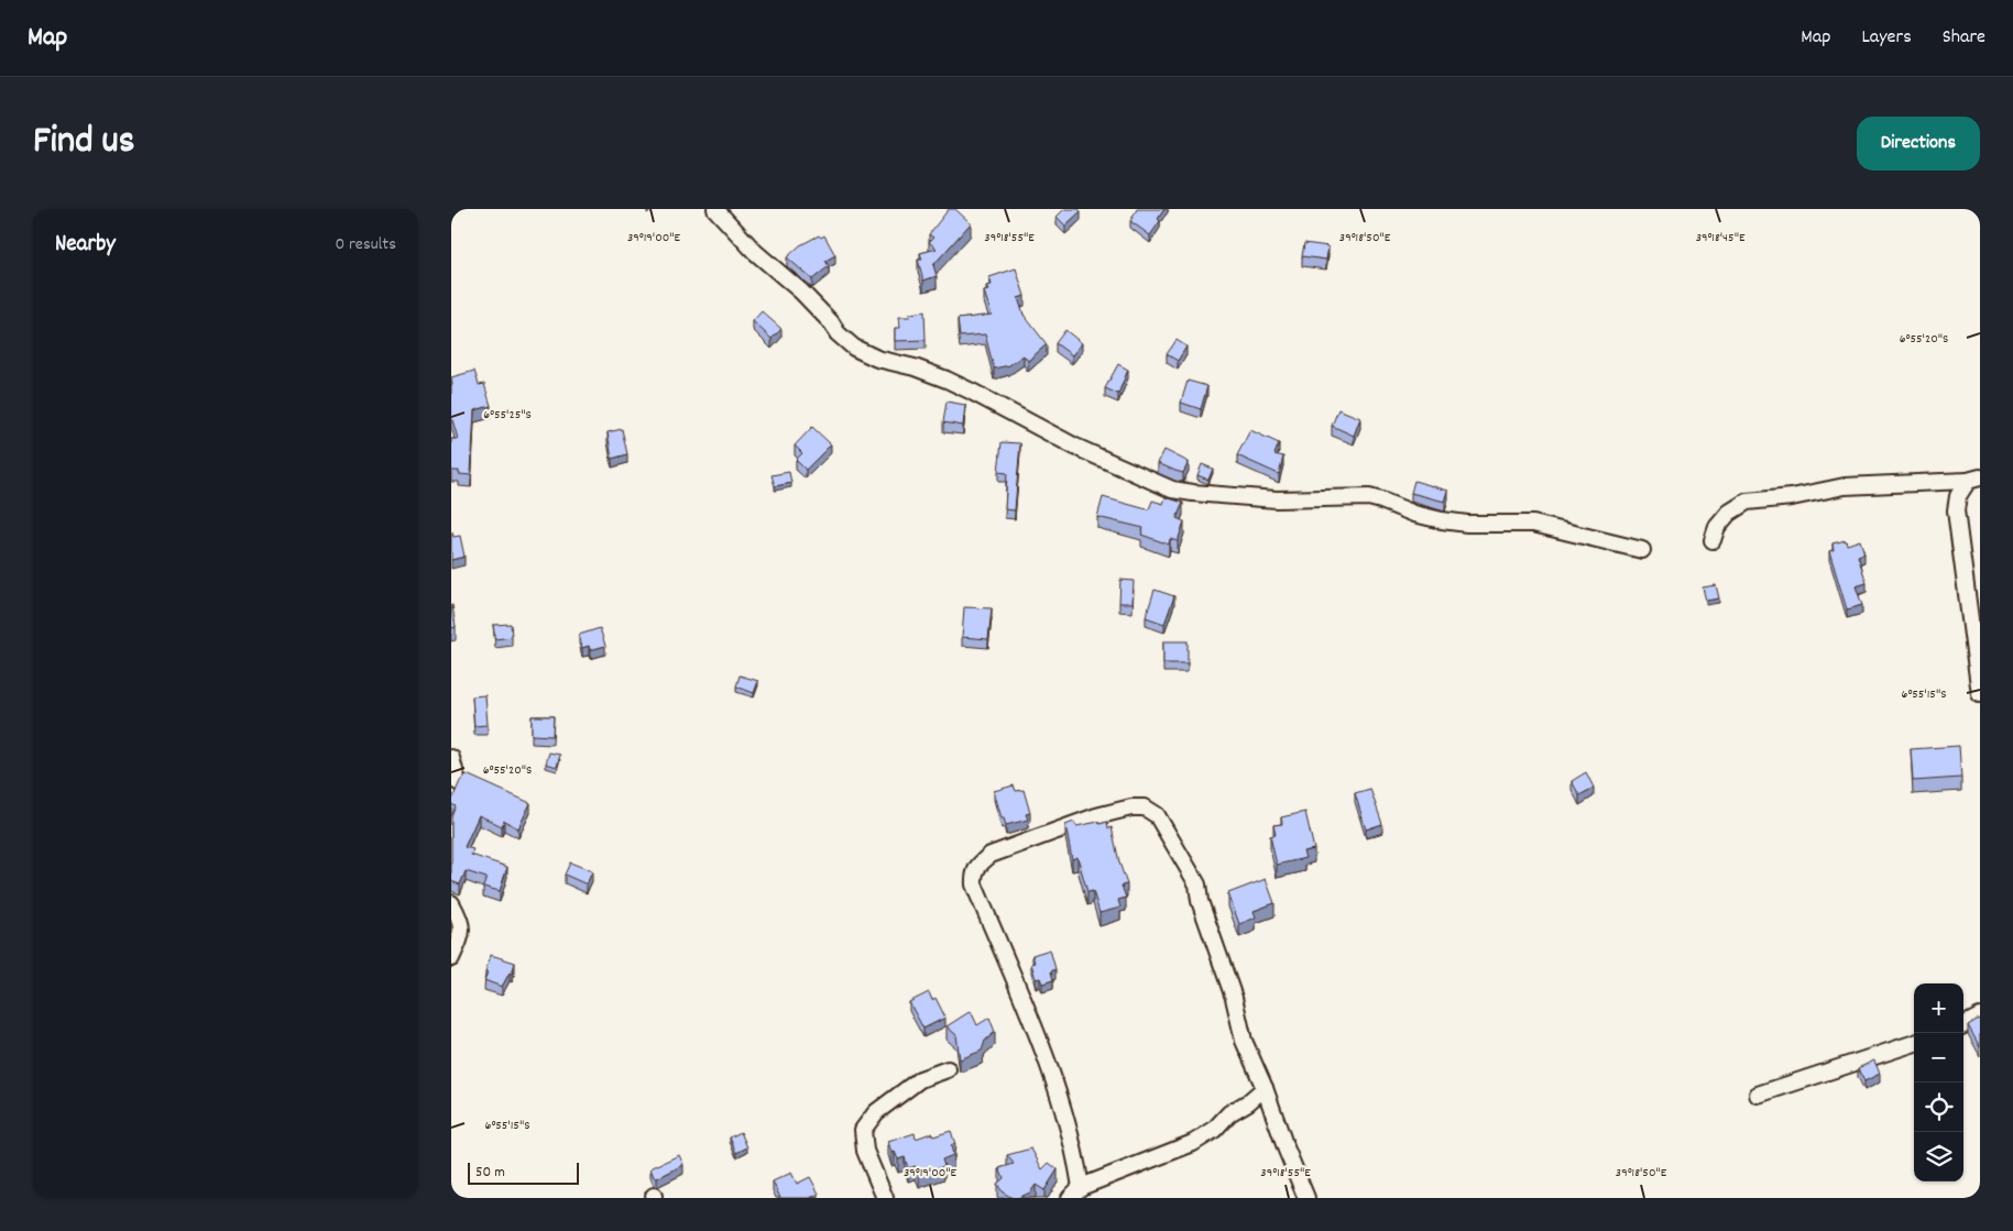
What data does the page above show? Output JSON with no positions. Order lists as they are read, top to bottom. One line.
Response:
{"scale_bar":"50 m","page":{"header":"Map","nav":["Map","Layers","Share"],"title":"Find us","buttons":"Directions","heading":["Nearby","0 results"],"map_buttons":["+","−"],"scale":"50 m"},"coordinates":["39°19'00\"E","39°18'55\"E","39°18'50\"E","39°18'45\"E","6°55'20\"S","6°55'25\"S","6°55'15\"S"]}
